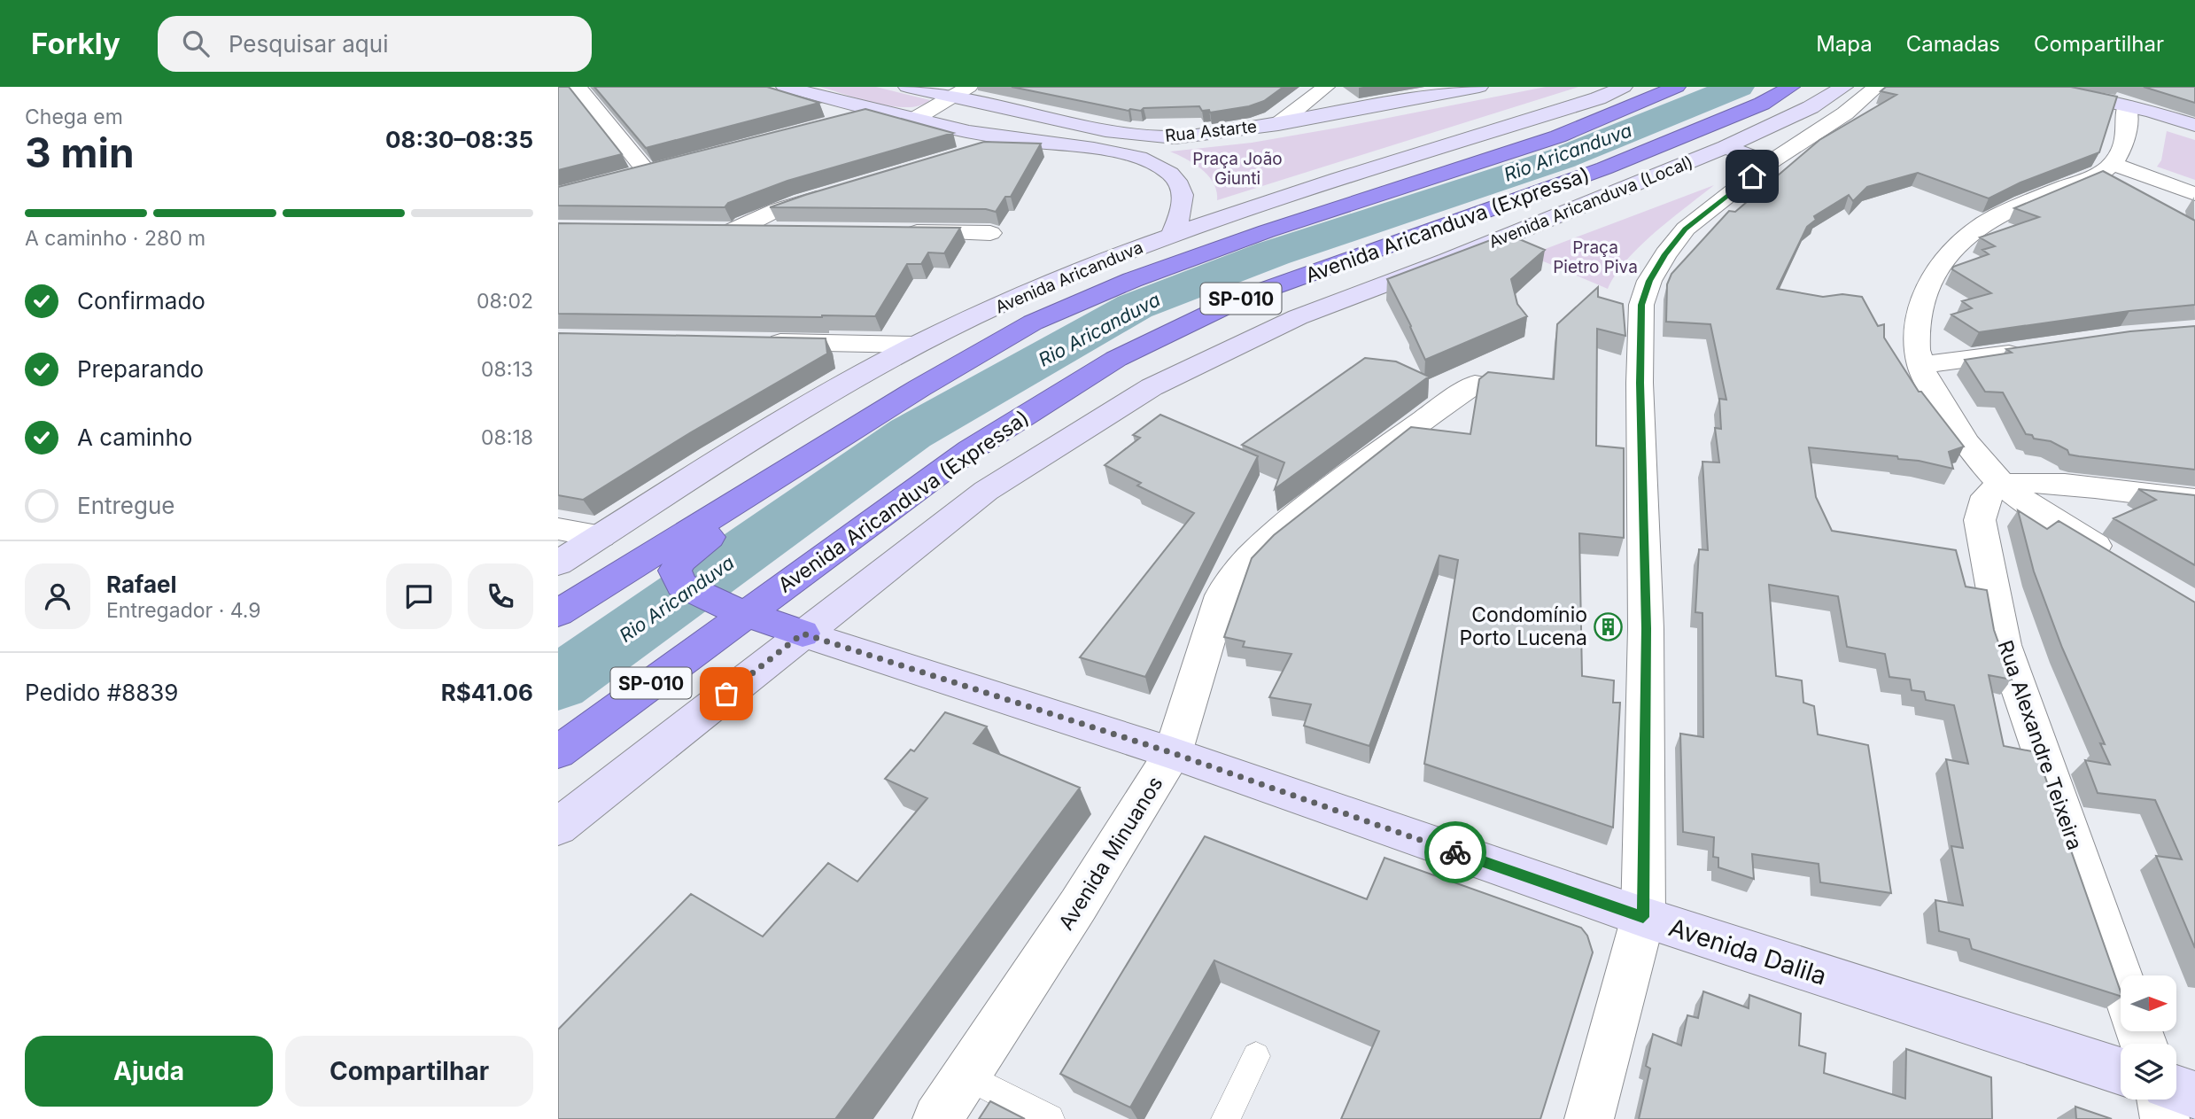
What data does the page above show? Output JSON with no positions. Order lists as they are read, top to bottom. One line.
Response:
{"streets":{"highway":["Avenida Aricanduva (Expressa)","SP-010"],"main road":["Rua Astarte","Avenida Aricanduva (Local)","Avenida Aricanduva","Avenida Dalila"],"street":["Rua Alexandre Teixeira","Avenida Minuanos"]},"crossings":[["Rua Astarte","Avenida Aricanduva"],["Avenida Aricanduva (Local)","Avenida Dalila"],["Avenida Minuanos","Avenida Dalila"]],"water":["Rio Aricanduva"],"parks":["Praça João Giunti","Praça Pietro Piva"],"places":{"building":["Condomínio Porto Lucena"]},"north":"right","page":{"header":"Forkly","search":"Pesquisar aqui","nav":["Mapa","Camadas","Compartilhar"],"heading":["3 min","Chega em","08:30–08:35"],"panel":["Rafael","Entregador · 4.9","Pedido #8839","R$41.06"],"bar":"A caminho · 280 m","list":[["Confirmado","08:02"],["Preparando","08:13"],["A caminho","08:18"],"Entregue"],"buttons":["Ajuda","Compartilhar"]}}
